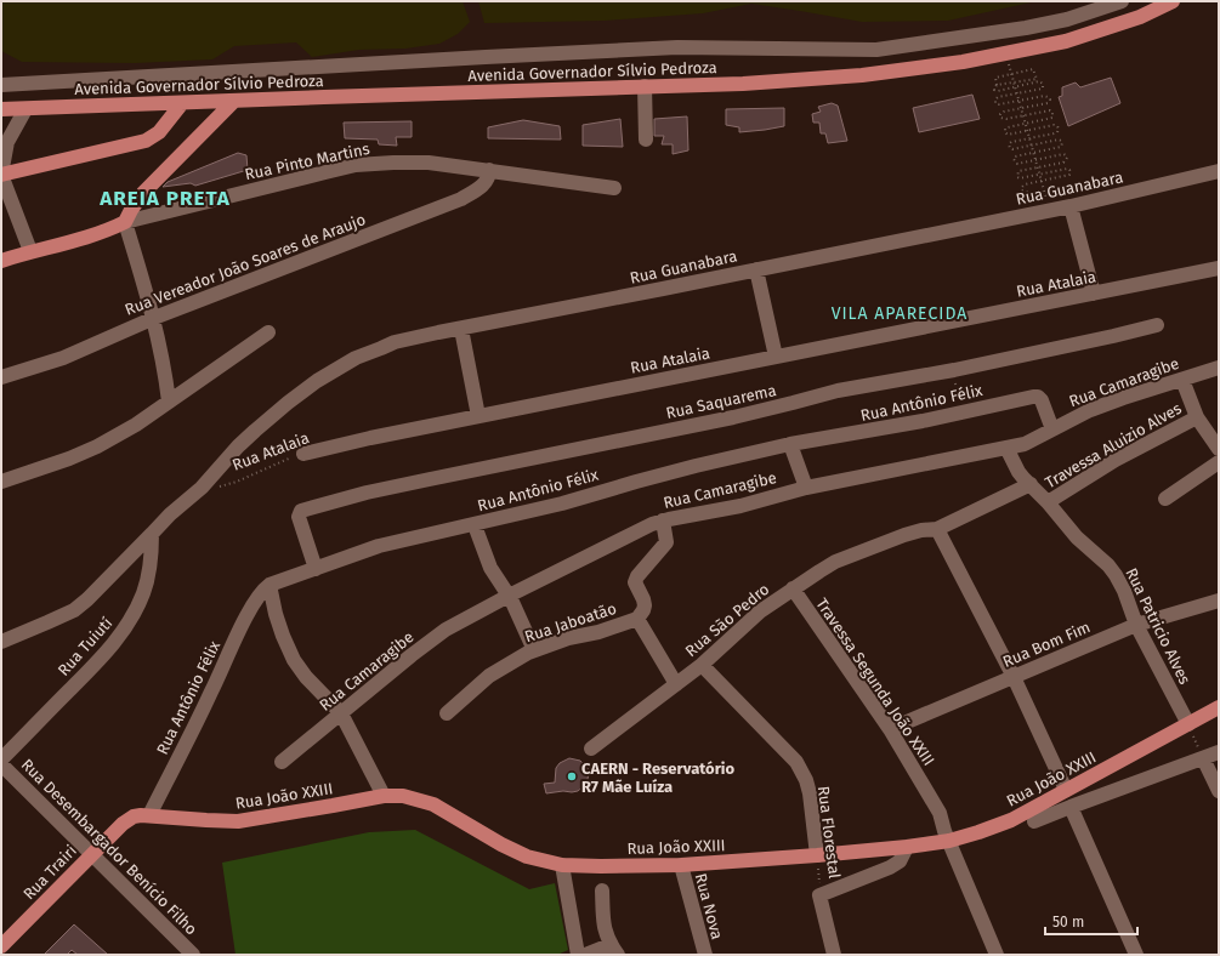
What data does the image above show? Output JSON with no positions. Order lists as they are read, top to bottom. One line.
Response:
{"streets":{"main road":["Avenida Governador Sílvio Pedroza","Rua Pinto Martins","Rua João XXIII","Rua Trairi"],"street":["Rua Guanabara","Rua Vereador João Soares de Araujo","Rua Atalaia","Rua Camaragibe","Rua Saquarema","Rua Antônio Félix","Travessa Aluizio Alves","Rua São Pedro","Rua Jaboatão","Rua Patricio Alves","Rua Bom Fim","Rua Tuiutí","Travessa Segunda João XXIII","Rua Florestal","Rua Desembargador Benício Filho","Rua Nova"]},"crossings":[["Rua Pinto Martins","Rua Vereador João Soares de Araujo"],["Rua Guanabara","Rua Atalaia"],["Rua Camaragibe","Rua Antônio Félix"],["Rua Camaragibe","Rua Patricio Alves"],["Rua Saquarema","Rua Antônio Félix"],["Rua Antônio Félix","Rua João XXIII"],["Travessa Aluizio Alves","Rua Patricio Alves"],["Rua São Pedro","Rua Patricio Alves"],["Rua São Pedro","Travessa Segunda João XXIII"],["Rua São Pedro","Rua Florestal"],["Rua Patricio Alves","Rua Bom Fim"],["Rua Patricio Alves","Rua João XXIII"],["Rua Bom Fim","Travessa Segunda João XXIII"],["Travessa Segunda João XXIII","Rua João XXIII"],["Rua João XXIII","Rua Florestal"],["Rua João XXIII","Rua Trairi"],["Rua João XXIII","Rua Nova"],["Rua Desembargador Benício Filho","Rua Trairi"]],"districts":["AREIA PRETA","VILA APARECIDA"],"places":["CAERN - Reservatório R7 Mãe Luíza"],"scale_bar":"50 m"}
